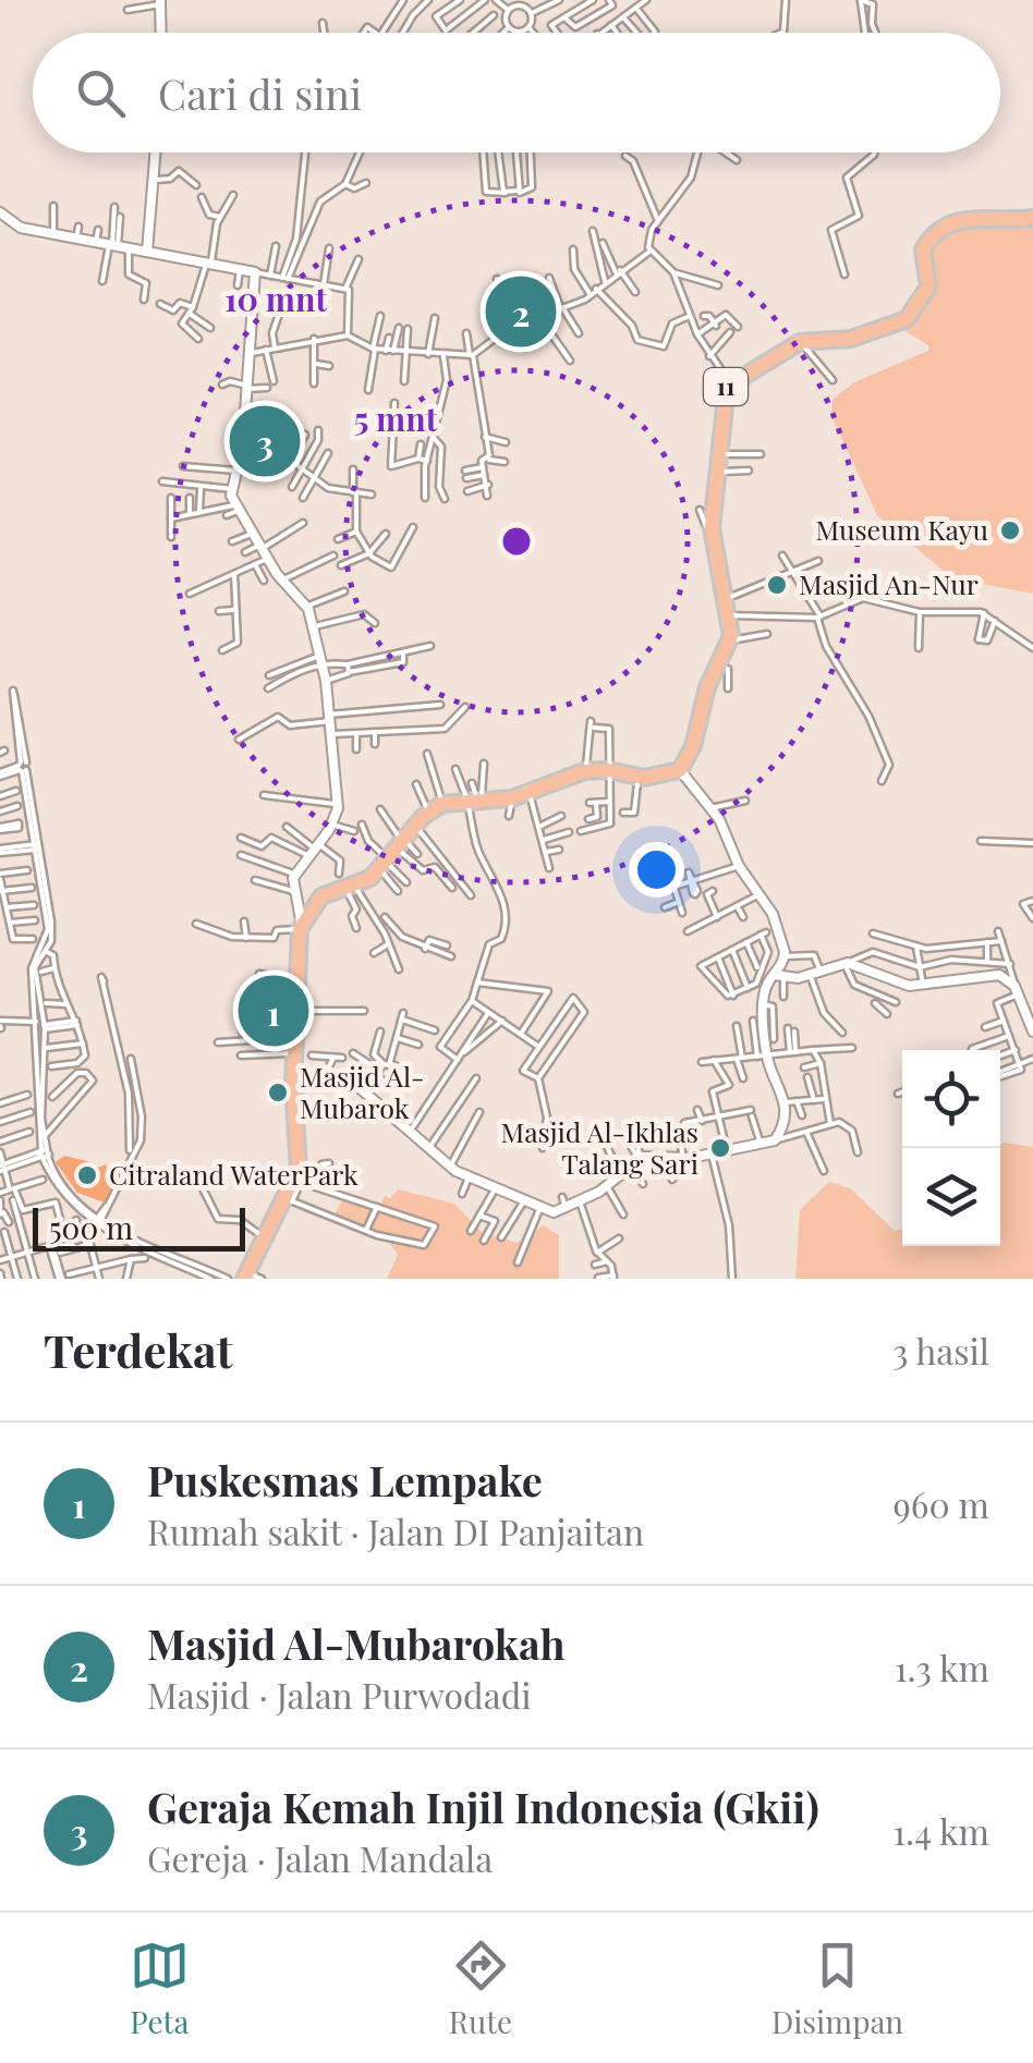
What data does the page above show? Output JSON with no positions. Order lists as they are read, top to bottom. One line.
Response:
{"streets":{"highway":["11"]},"places":["Museum Kayu","Masjid An-Nur","Masjid Al- Mubarok","Masjid Al-Ikhlas Talang Sari","Citraland WaterPark"],"scale_bar":"500 m","page":{"search":"Cari di sini","pins":["2","3","1"],"scale":"500 m","heading":["Terdekat","3 hasil"],"list":[{"mark":"1","name":"Puskesmas Lempake","note":"Rumah sakit · Jalan DI Panjaitan","value":"960 m"},{"mark":"2","name":"Masjid Al-Mubarokah","note":"Masjid · Jalan Purwodadi","value":"1.3 km"},{"mark":"3","name":"Geraja Kemah Injil Indonesia (Gkii)","note":"Gereja · Jalan Mandala","value":"1.4 km"}],"nav":["Peta","Rute","Disimpan"]},"rings":["10 mnt","5 mnt"]}
